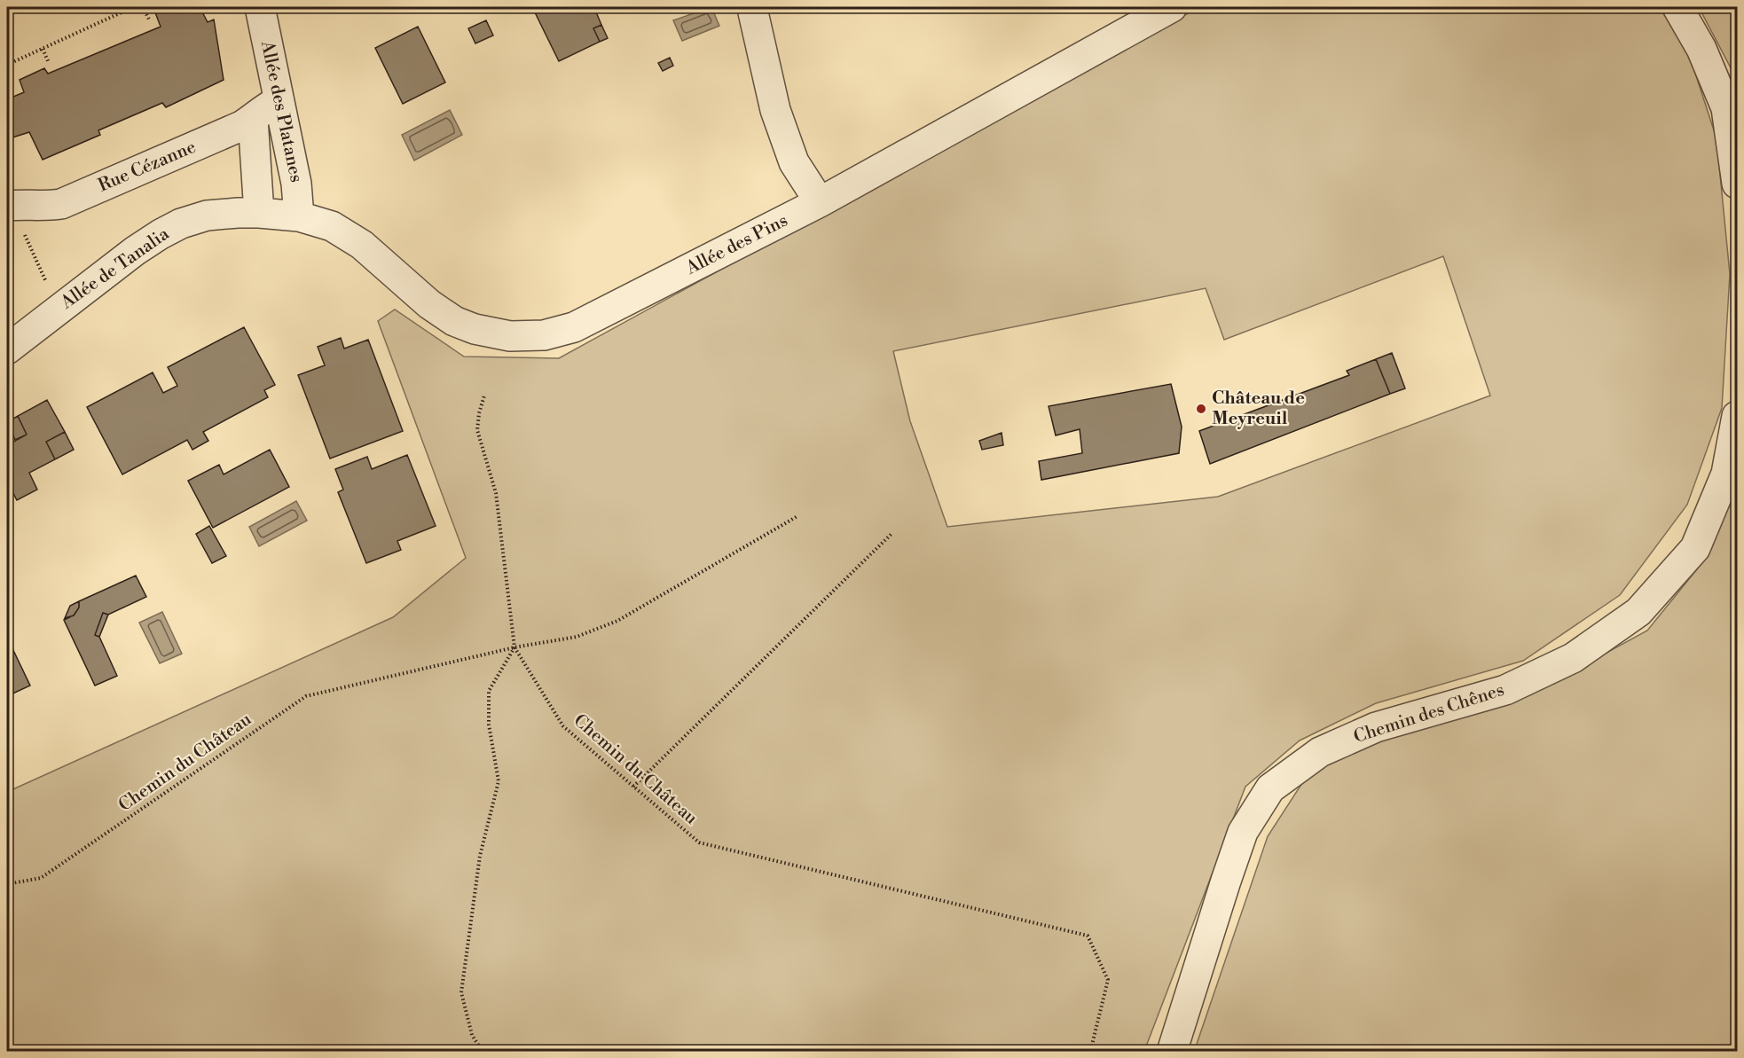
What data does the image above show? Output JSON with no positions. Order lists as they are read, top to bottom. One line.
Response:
{"streets":{"street":["Allée des Platanes","Rue Cézanne","Allée des Pins","Allée de Tanalia","Chemin des Chênes"],"path":["Chemin du Château"]},"crossings":[["Allée des Platanes","Rue Cézanne"],["Allée des Platanes","Allée des Pins"],["Allée des Platanes","Allée de Tanalia"],["Allée des Pins","Allée de Tanalia"]],"places":["Château de Meyreuil"]}
